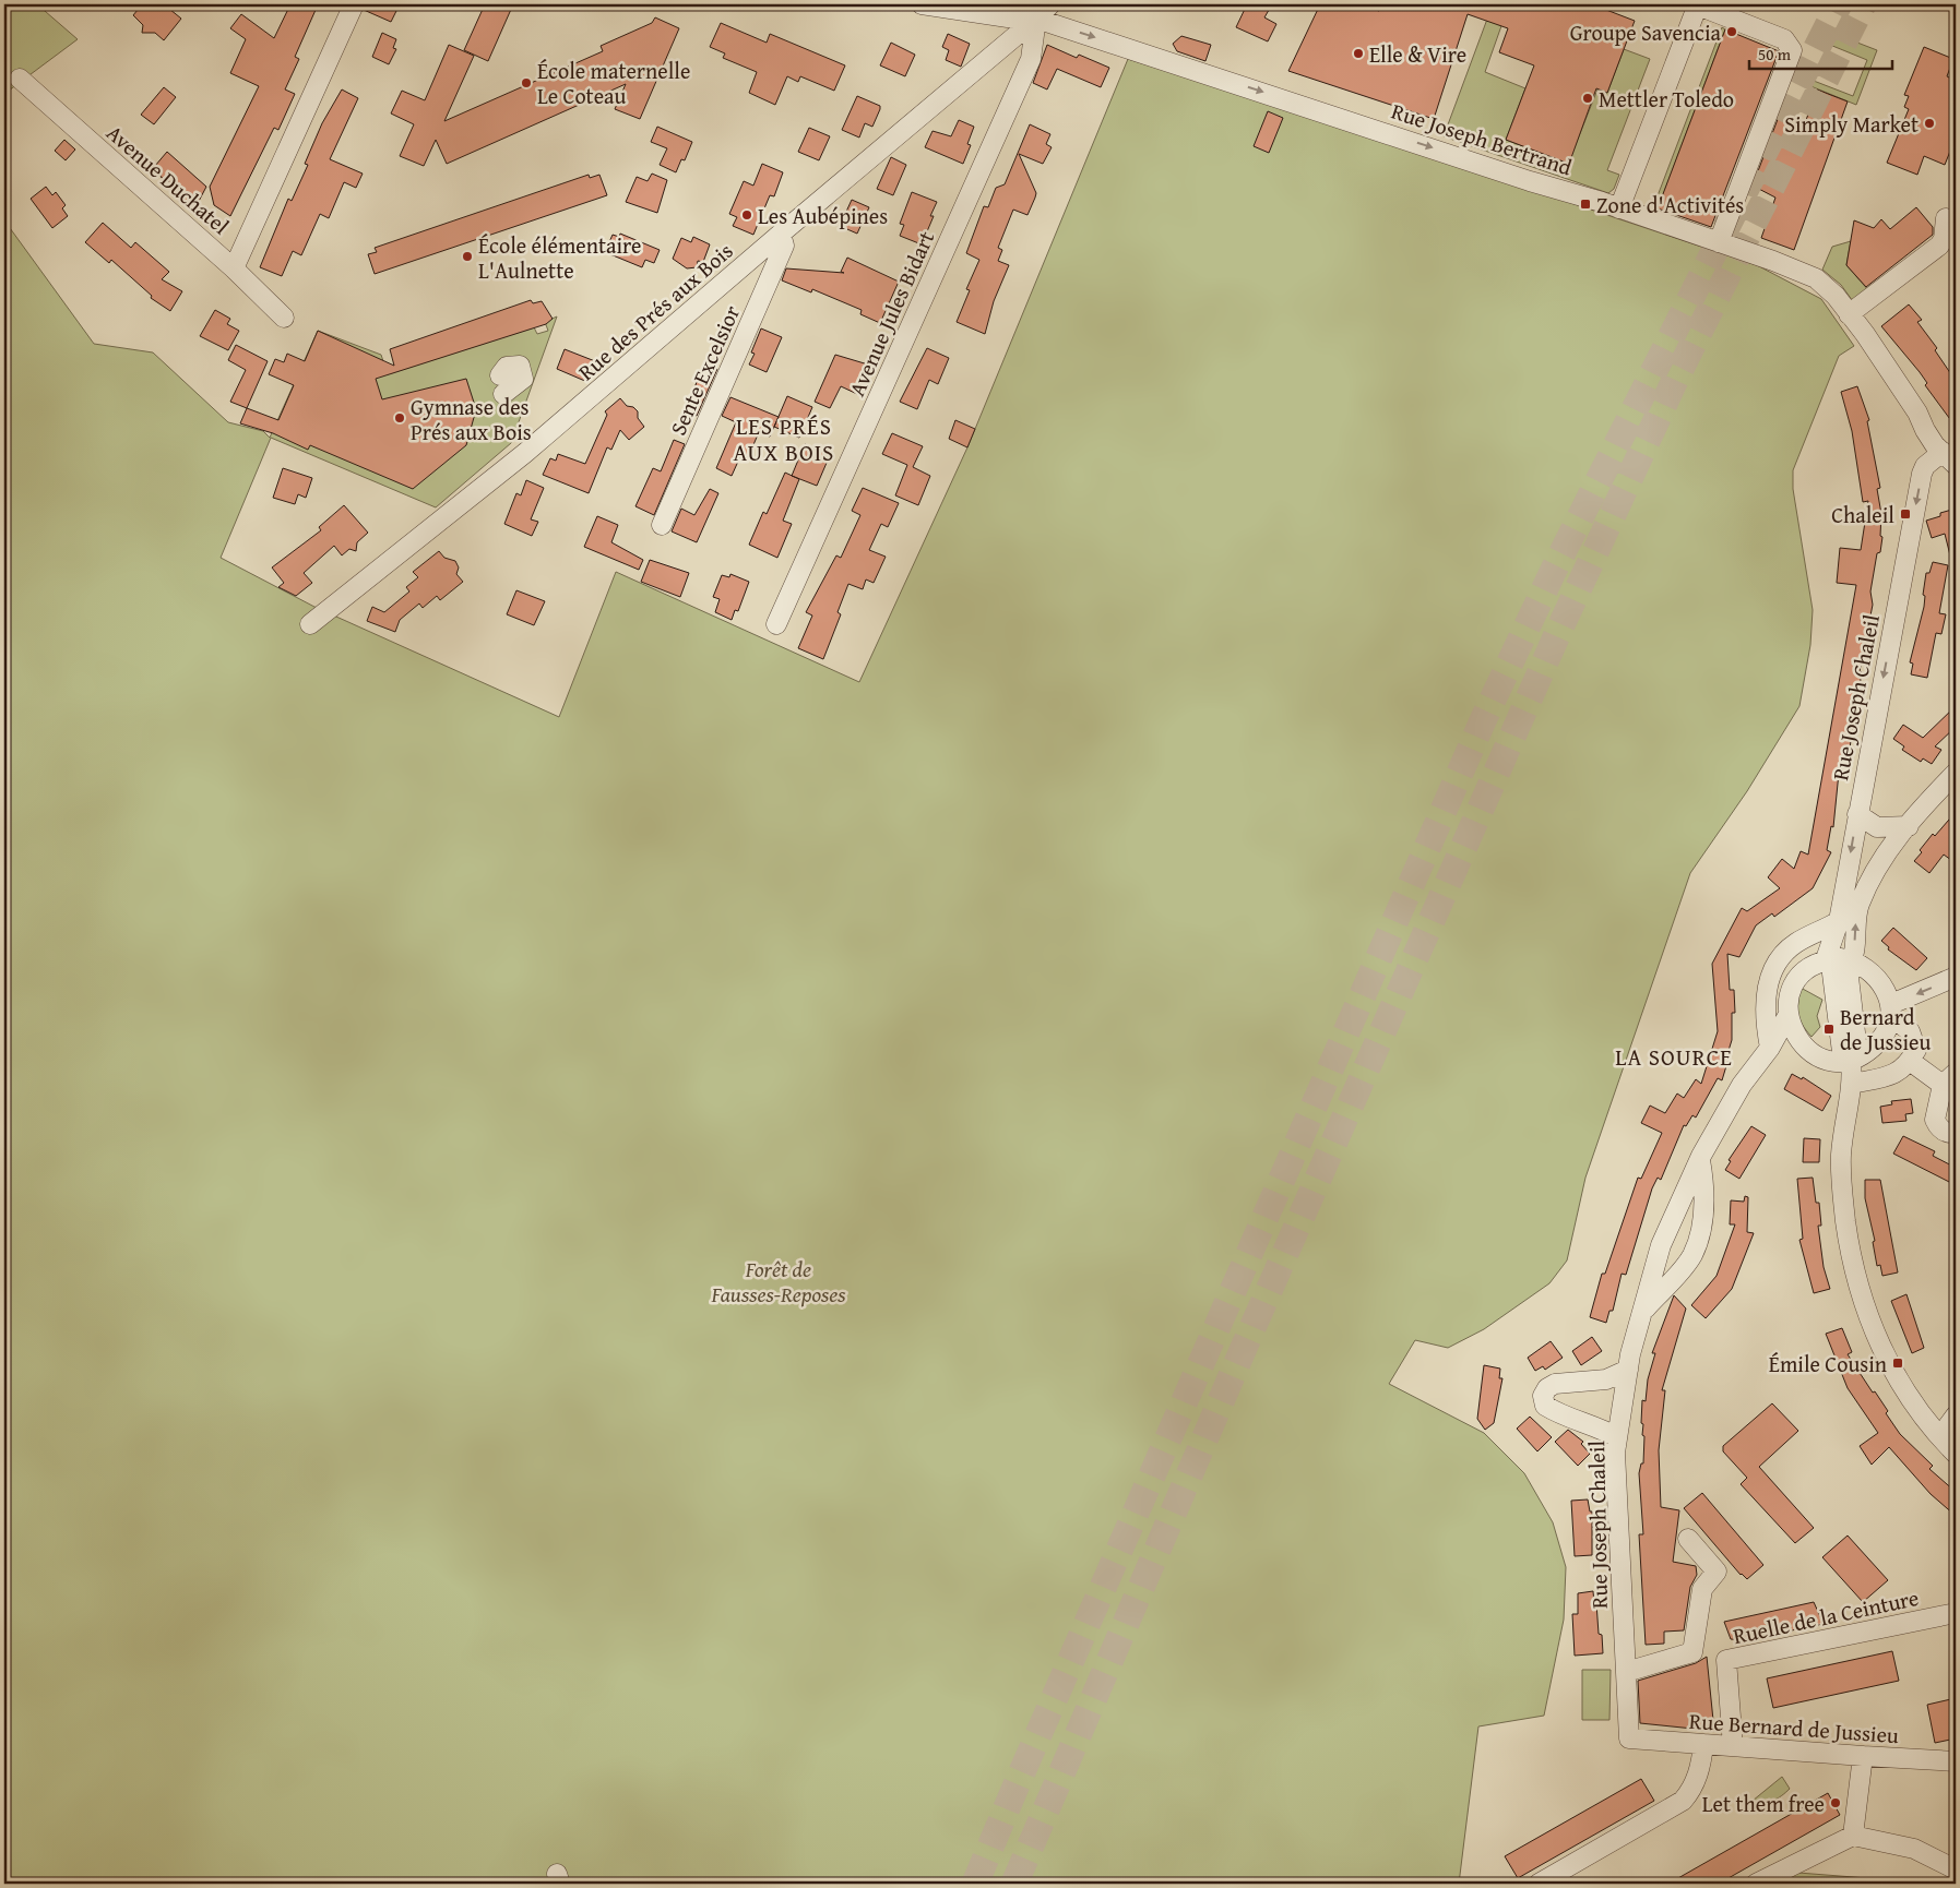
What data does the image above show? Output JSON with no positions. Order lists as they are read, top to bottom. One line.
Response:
{"streets":{"street":["Rue Joseph Bertrand","Avenue Duchatel","Rue des Prés aux Bois","Avenue Jules Bidart","Sente Excelsior","Rue Joseph Chaleil","Ruelle de la Ceinture","Rue Bernard de Jussieu"]},"crossings":[["Rue Joseph Bertrand","Rue des Prés aux Bois"],["Rue Joseph Bertrand","Avenue Jules Bidart"],["Rue Joseph Bertrand","Rue Joseph Chaleil"],["Rue des Prés aux Bois","Avenue Jules Bidart"],["Rue des Prés aux Bois","Sente Excelsior"],["Rue Joseph Chaleil","Rue Bernard de Jussieu"],["Ruelle de la Ceinture","Rue Bernard de Jussieu"]],"one_way":["Rue Joseph Bertrand"],"districts":["LES PRÉS AUX BOIS","LA SOURCE"],"parks":["Forêt de Fausses-Reposes"],"places":{"other":["Groupe Savencia","Elle & Vire","École maternelle Le Coteau","Mettler Toledo","Simply Market","Les Aubépines","École élémentaire L'Aulnette","Gymnase des Prés aux Bois","Let them free"],"transit":["Zone d'Activités","Chaleil","Bernard de Jussieu","Émile Cousin"]},"scale_bar":"50 m"}
